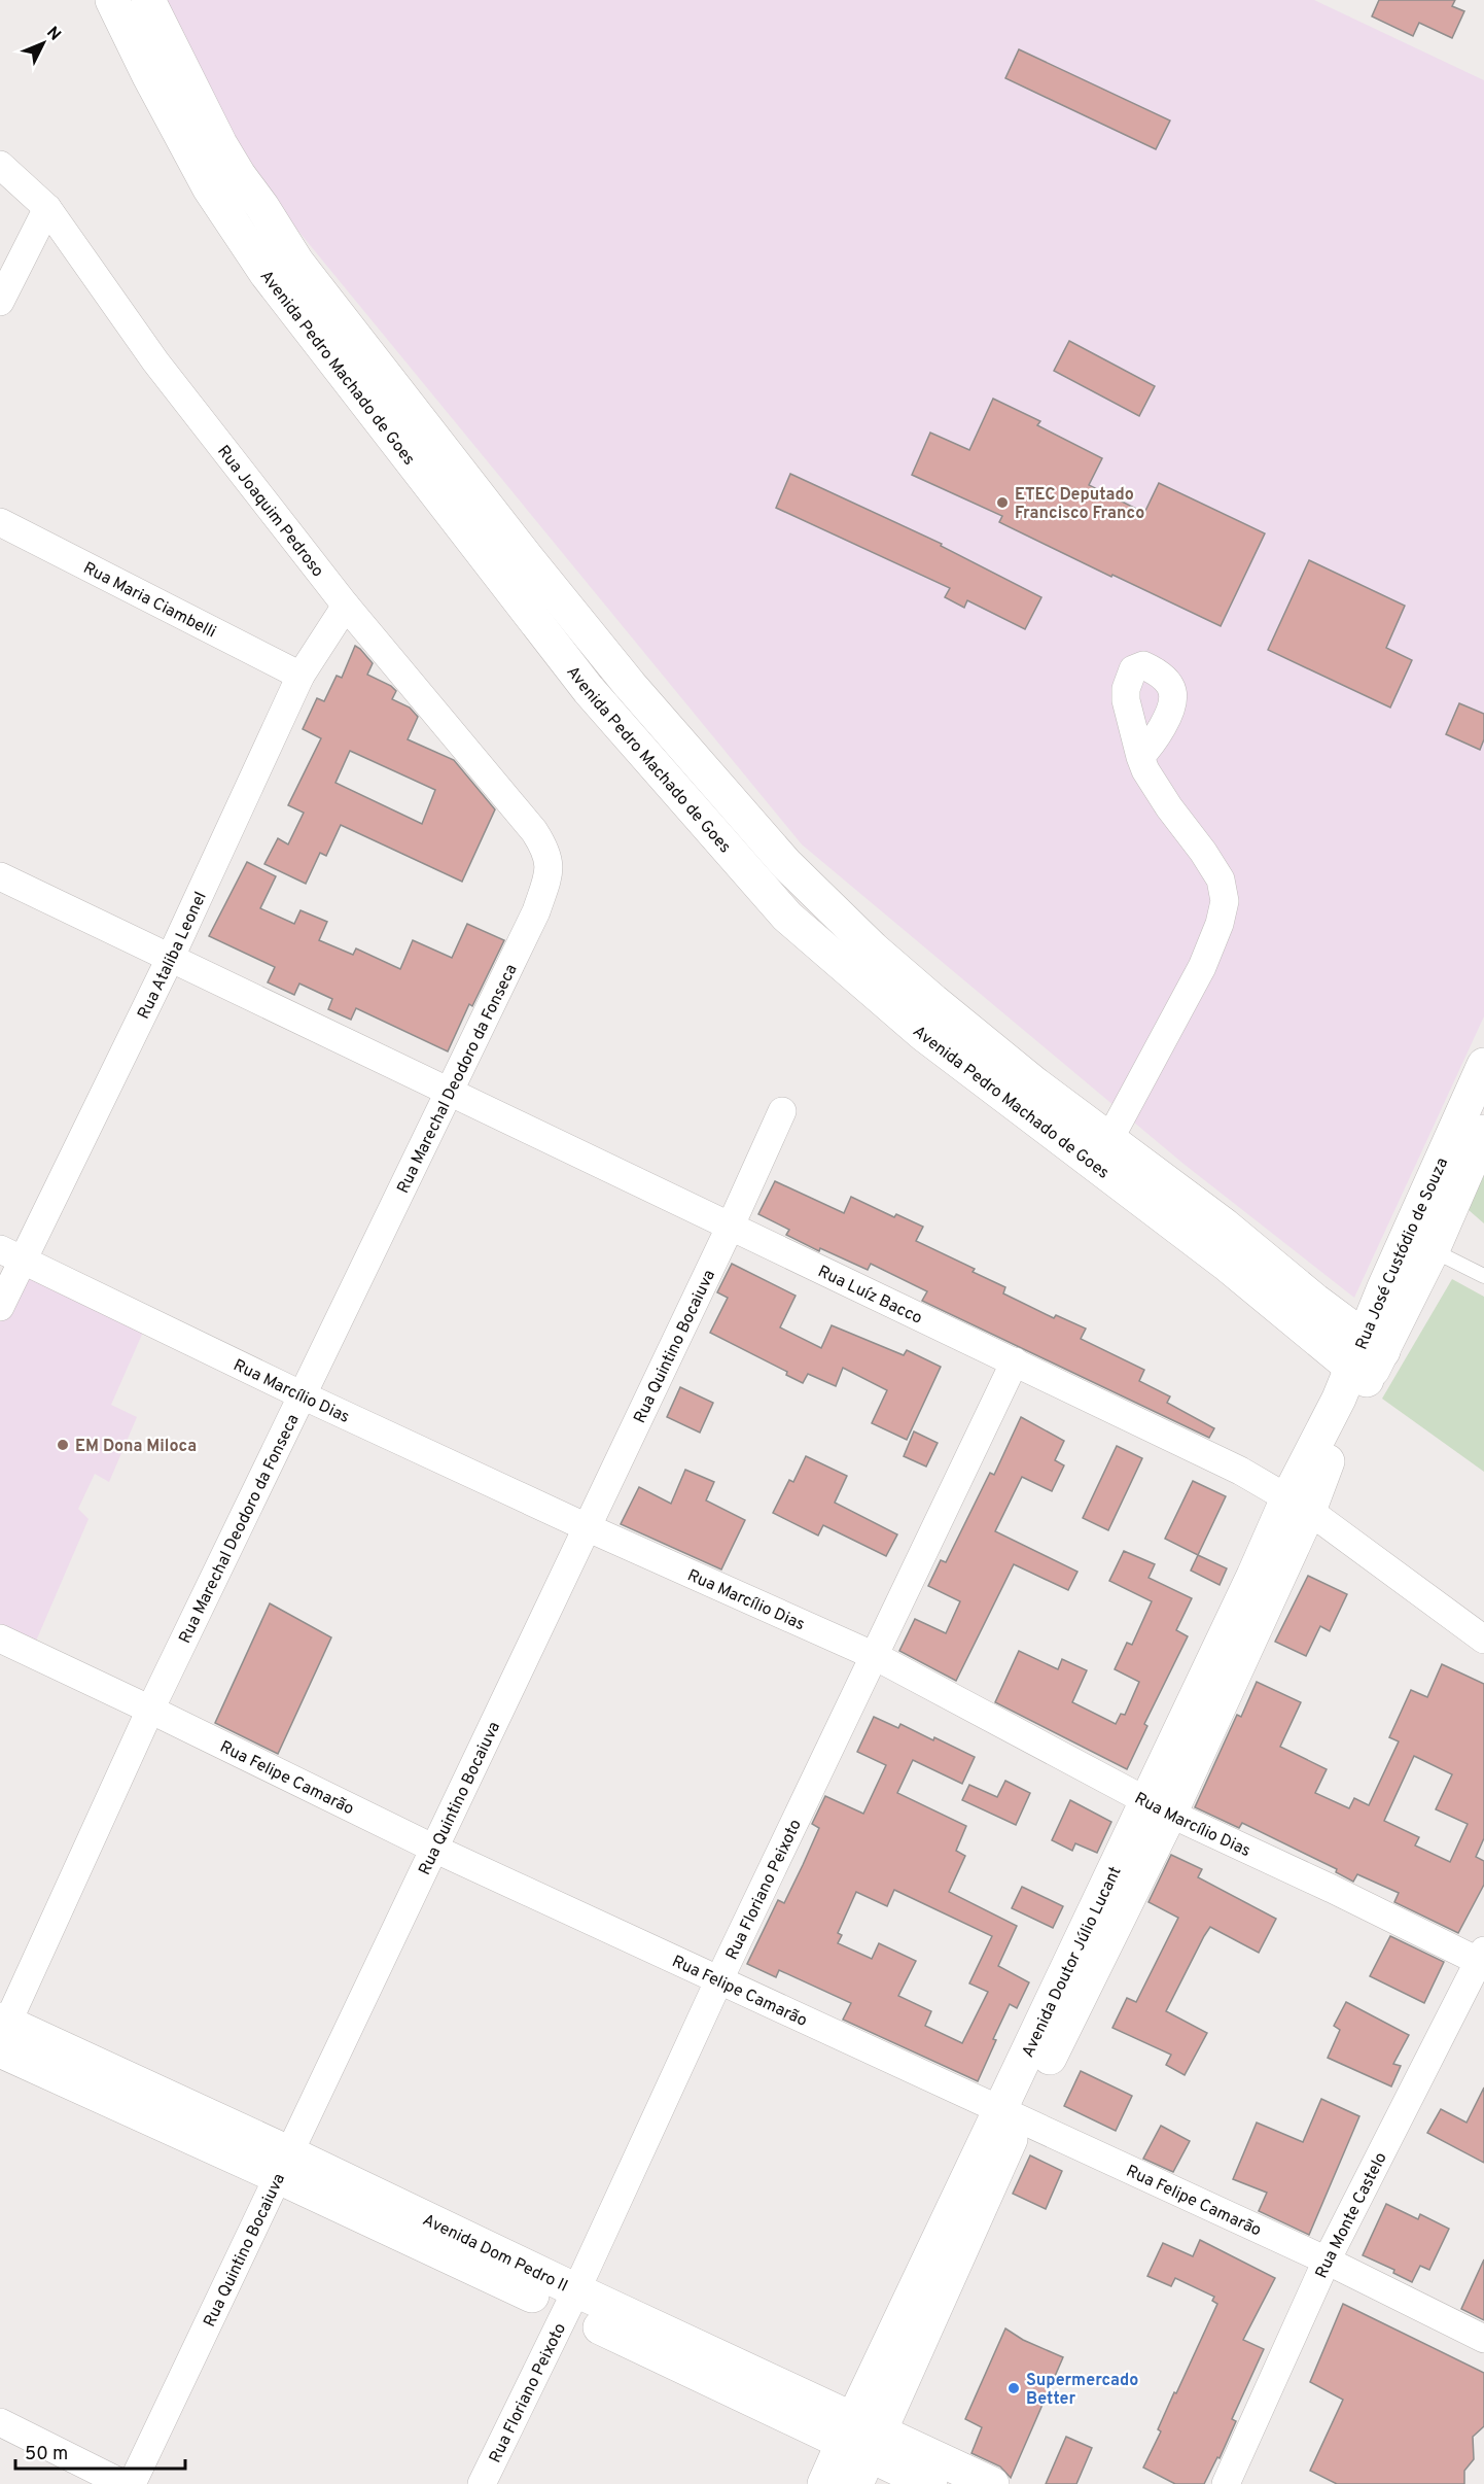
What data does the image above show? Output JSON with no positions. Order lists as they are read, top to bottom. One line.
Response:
{"streets":{"street":["Avenida Pedro Machado de Goes","Rua Joaquim Pedroso","Rua Maria Ciambelli","Rua Ataliba Leonel","Rua Marechal Deodoro da Fonseca","Rua José Custódio de Souza","Rua Luíz Bacco","Rua Quintino Bocaiuva","Rua Marcílio Dias","Rua Felipe Camarão","Rua Floriano Peixoto","Avenida Doutor Júlio Lucant","Rua Monte Castelo","Avenida Dom Pedro II"]},"crossings":[["Avenida Pedro Machado de Goes","Rua José Custódio de Souza"],["Rua Joaquim Pedroso","Rua Ataliba Leonel"],["Rua Joaquim Pedroso","Rua Marechal Deodoro da Fonseca"],["Rua Maria Ciambelli","Rua Ataliba Leonel"],["Rua Ataliba Leonel","Rua Luíz Bacco"],["Rua Ataliba Leonel","Rua Marcílio Dias"],["Rua Marechal Deodoro da Fonseca","Rua Luíz Bacco"],["Rua Marechal Deodoro da Fonseca","Rua Marcílio Dias"],["Rua Marechal Deodoro da Fonseca","Rua Felipe Camarão"],["Rua Marechal Deodoro da Fonseca","Avenida Dom Pedro II"],["Rua José Custódio de Souza","Avenida Doutor Júlio Lucant"],["Rua Luíz Bacco","Rua Quintino Bocaiuva"],["Rua Luíz Bacco","Rua Floriano Peixoto"],["Rua Luíz Bacco","Avenida Doutor Júlio Lucant"],["Rua Quintino Bocaiuva","Rua Marcílio Dias"],["Rua Quintino Bocaiuva","Rua Felipe Camarão"],["Rua Quintino Bocaiuva","Avenida Dom Pedro II"],["Rua Marcílio Dias","Rua Floriano Peixoto"],["Rua Marcílio Dias","Avenida Doutor Júlio Lucant"],["Rua Marcílio Dias","Rua Monte Castelo"],["Rua Felipe Camarão","Rua Floriano Peixoto"],["Rua Felipe Camarão","Avenida Doutor Júlio Lucant"],["Rua Felipe Camarão","Rua Monte Castelo"],["Rua Floriano Peixoto","Avenida Dom Pedro II"],["Avenida Doutor Júlio Lucant","Avenida Dom Pedro II"]],"places":["ETEC Deputado Francisco Franco","EM Dona Miloca","Supermercado Better"],"scale_bar":"50 m","north":"top right"}
